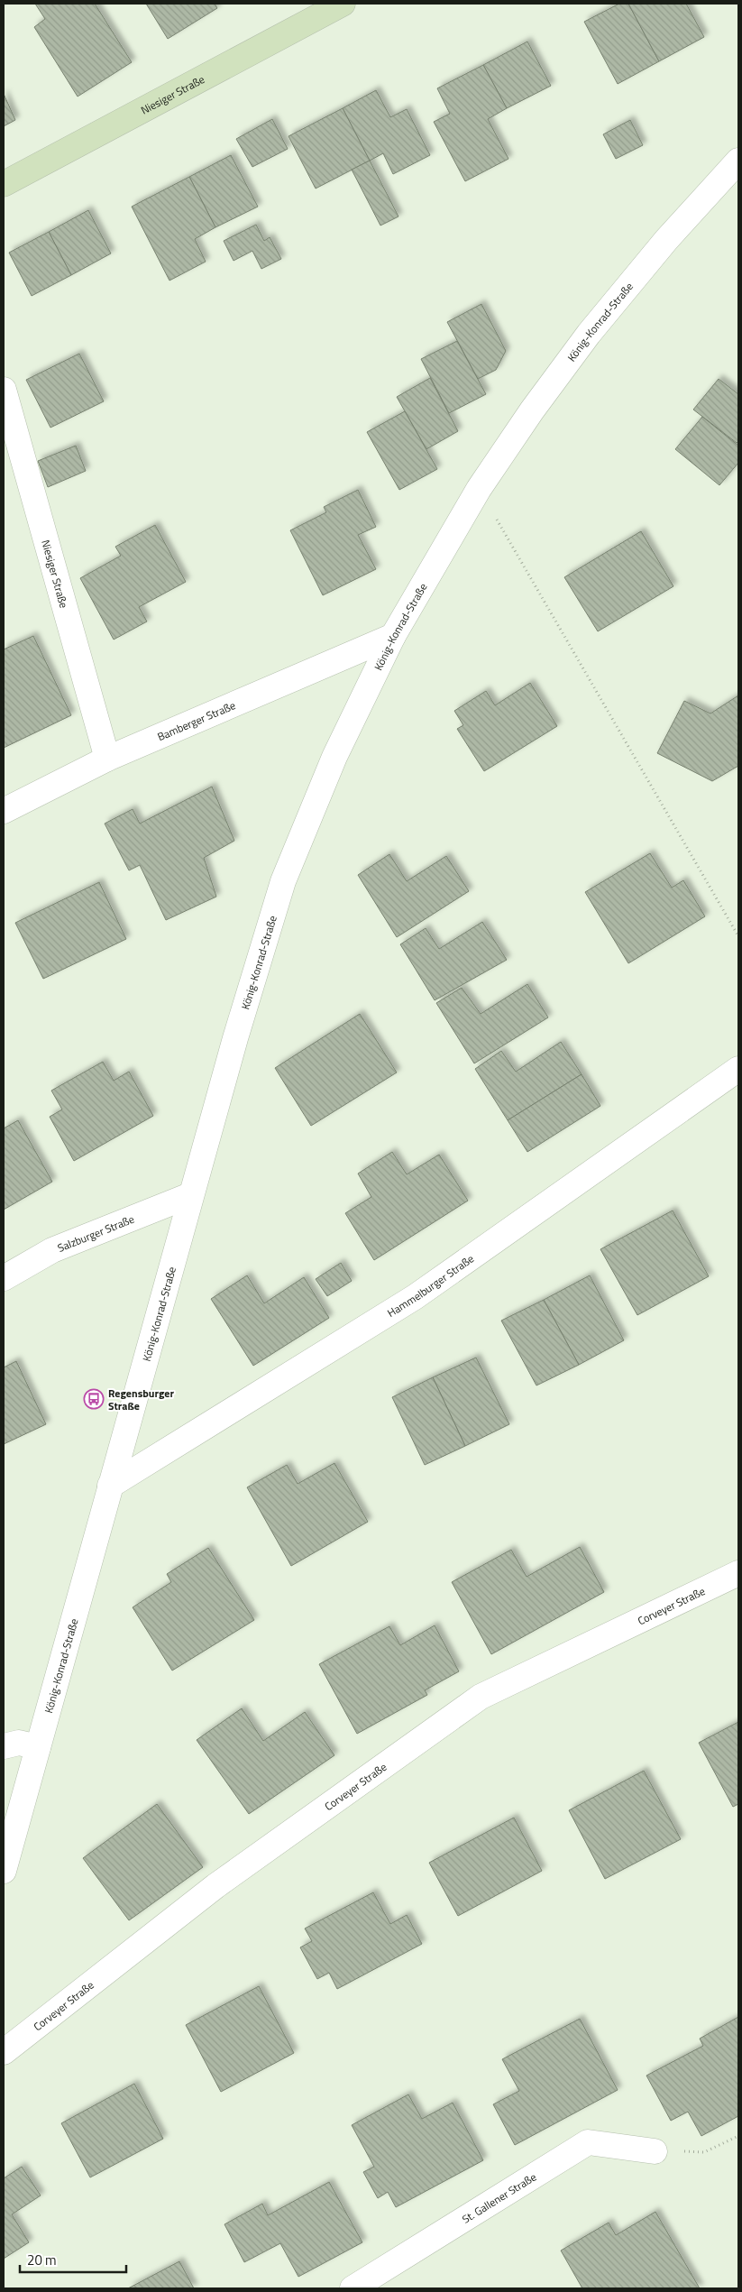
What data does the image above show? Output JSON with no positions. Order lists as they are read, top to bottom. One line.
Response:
{"streets":{"main road":["Niesiger Straße"],"street":["König-Konrad-Straße","Bamberger Straße","Salzburger Straße","Hammelburger Straße","Corveyer Straße","St. Gallener Straße"]},"crossings":[["Niesiger Straße","Bamberger Straße"],["König-Konrad-Straße","Bamberger Straße"],["König-Konrad-Straße","Salzburger Straße"],["König-Konrad-Straße","Hammelburger Straße"]],"places":{"bus stop":["Regensburger Straße"]},"scale_bar":"20 m"}
